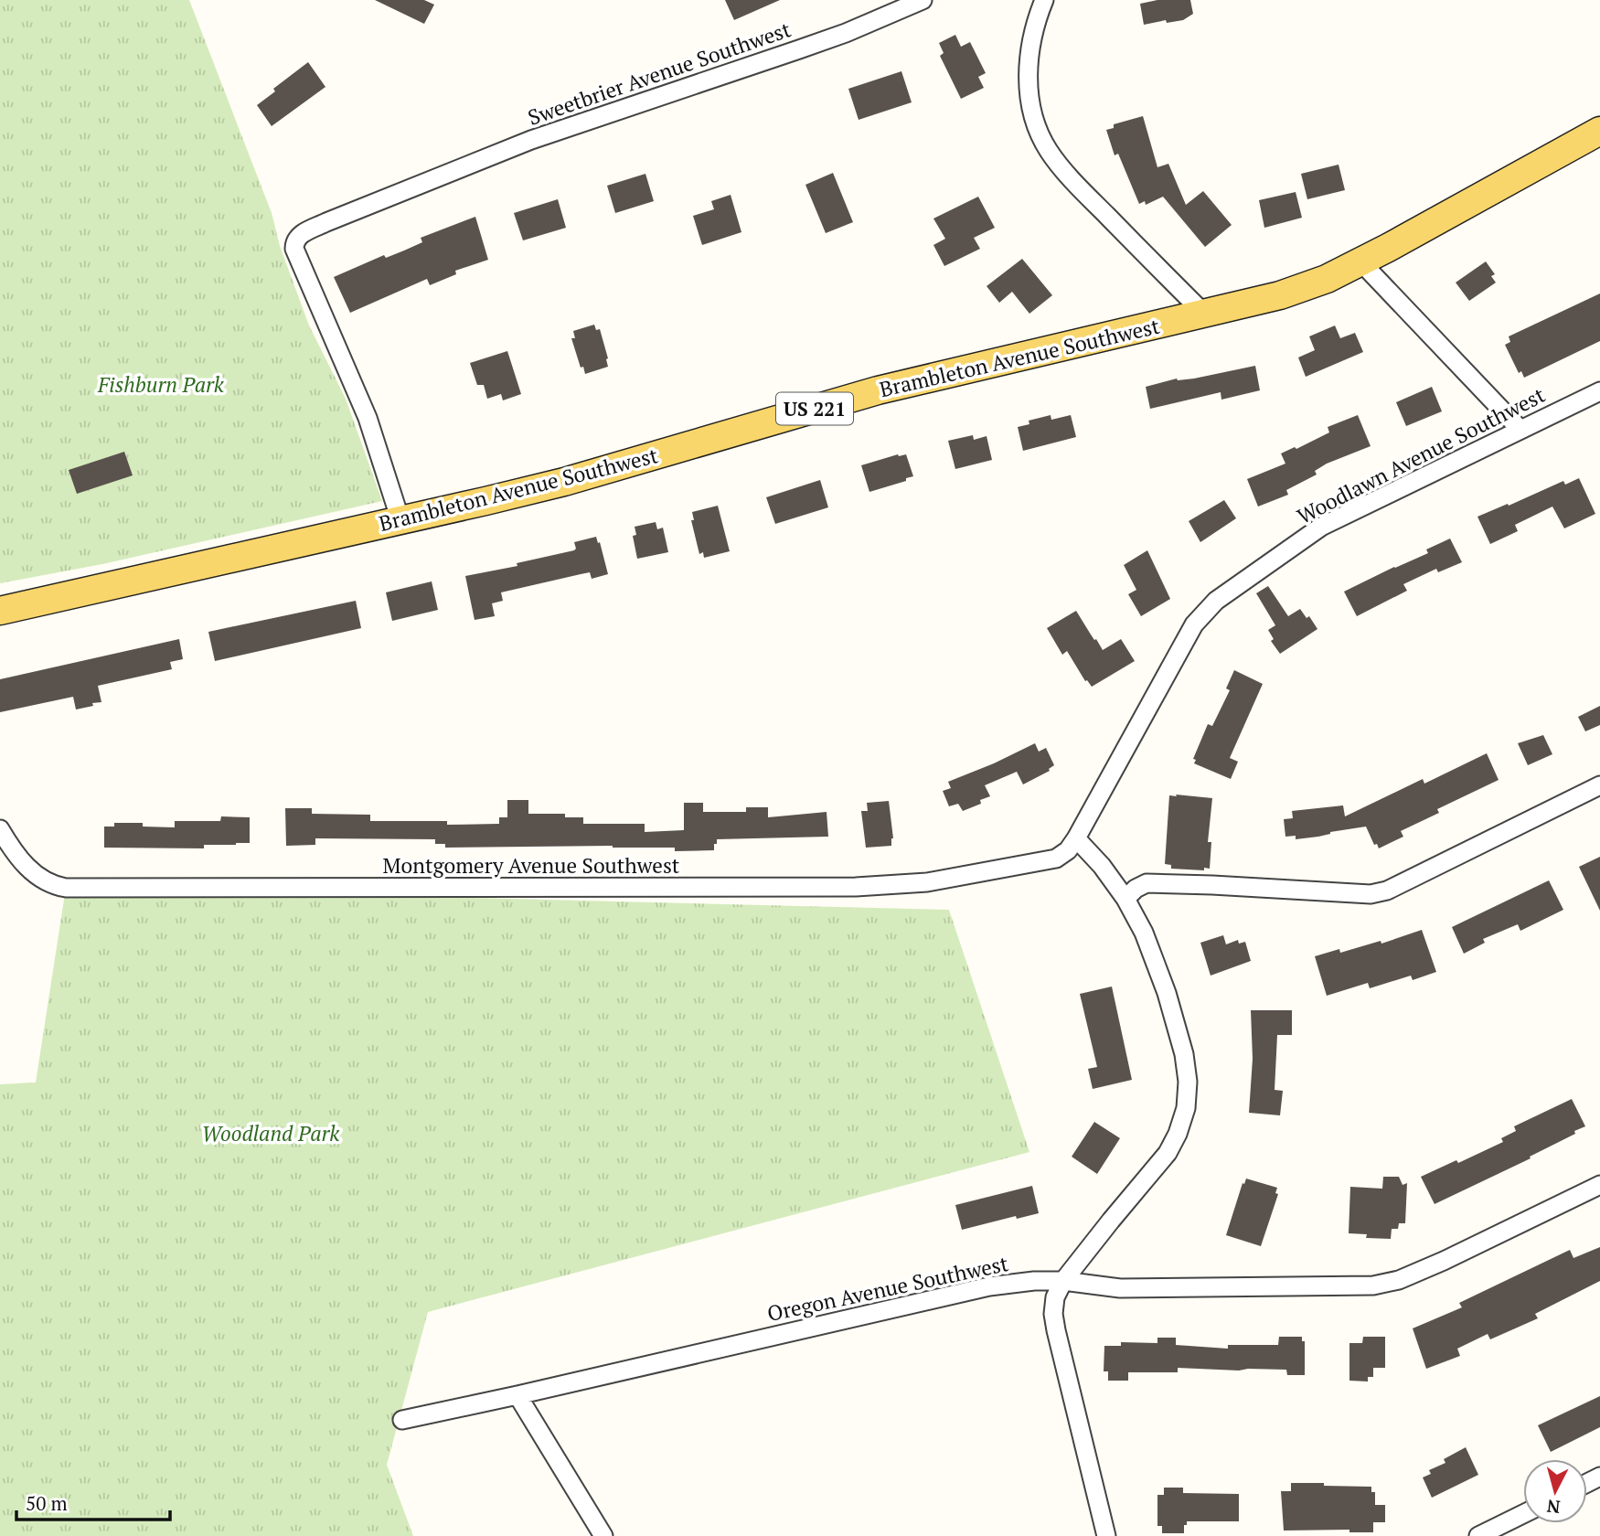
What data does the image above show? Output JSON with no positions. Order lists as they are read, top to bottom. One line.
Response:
{"streets":{"main road":["Brambleton Avenue Southwest","US 221"],"street":["Sweetbrier Avenue Southwest","Woodlawn Avenue Southwest","Montgomery Avenue Southwest","Oregon Avenue Southwest"]},"crossings":[["Sweetbrier Avenue Southwest","Brambleton Avenue Southwest"],["Woodlawn Avenue Southwest","Montgomery Avenue Southwest"]],"parks":["Fishburn Park","Woodland Park"],"scale_bar":"50 m","north":"bottom"}
